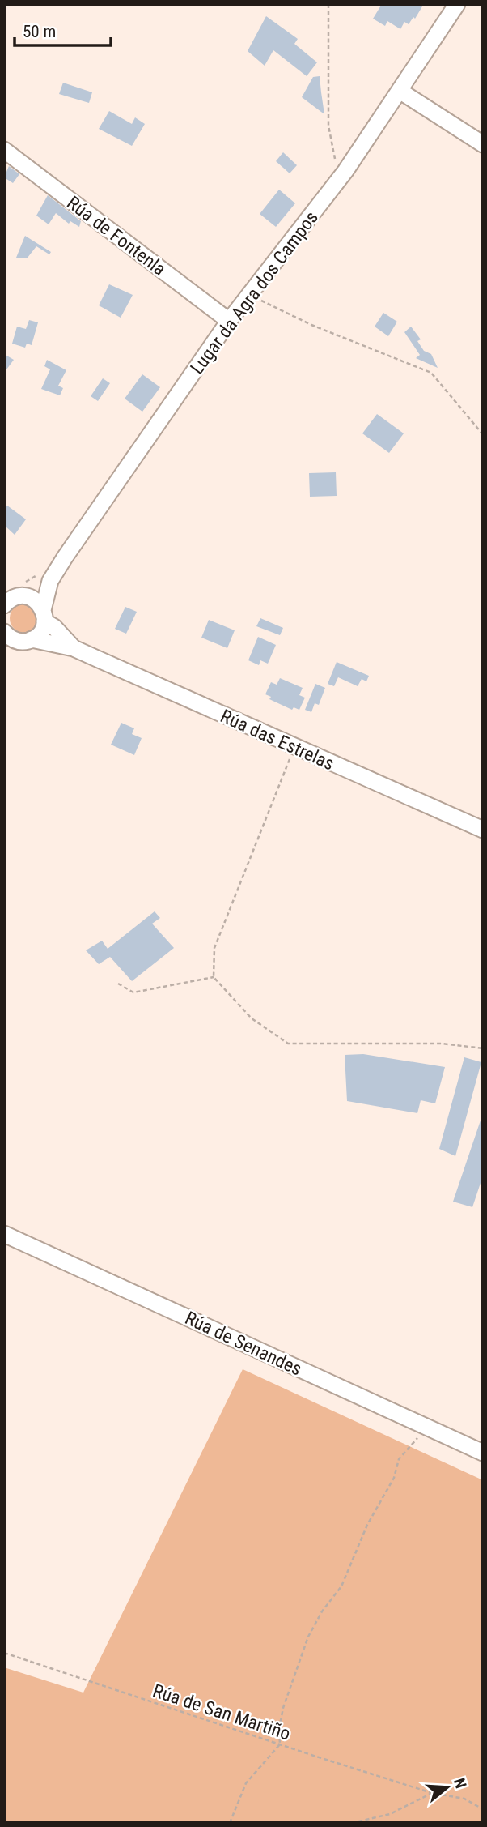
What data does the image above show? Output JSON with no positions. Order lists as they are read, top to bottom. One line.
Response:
{"streets":{"street":["Rúa de Fontenla","Lugar da Agra dos Campos","Rúa das Estrelas","Rúa de Senandes"],"path":["Rúa de San Martiño"]},"crossings":[["Rúa de Fontenla","Lugar da Agra dos Campos"],["Lugar da Agra dos Campos","Rúa das Estrelas"]],"scale_bar":"50 m","north":"right"}
